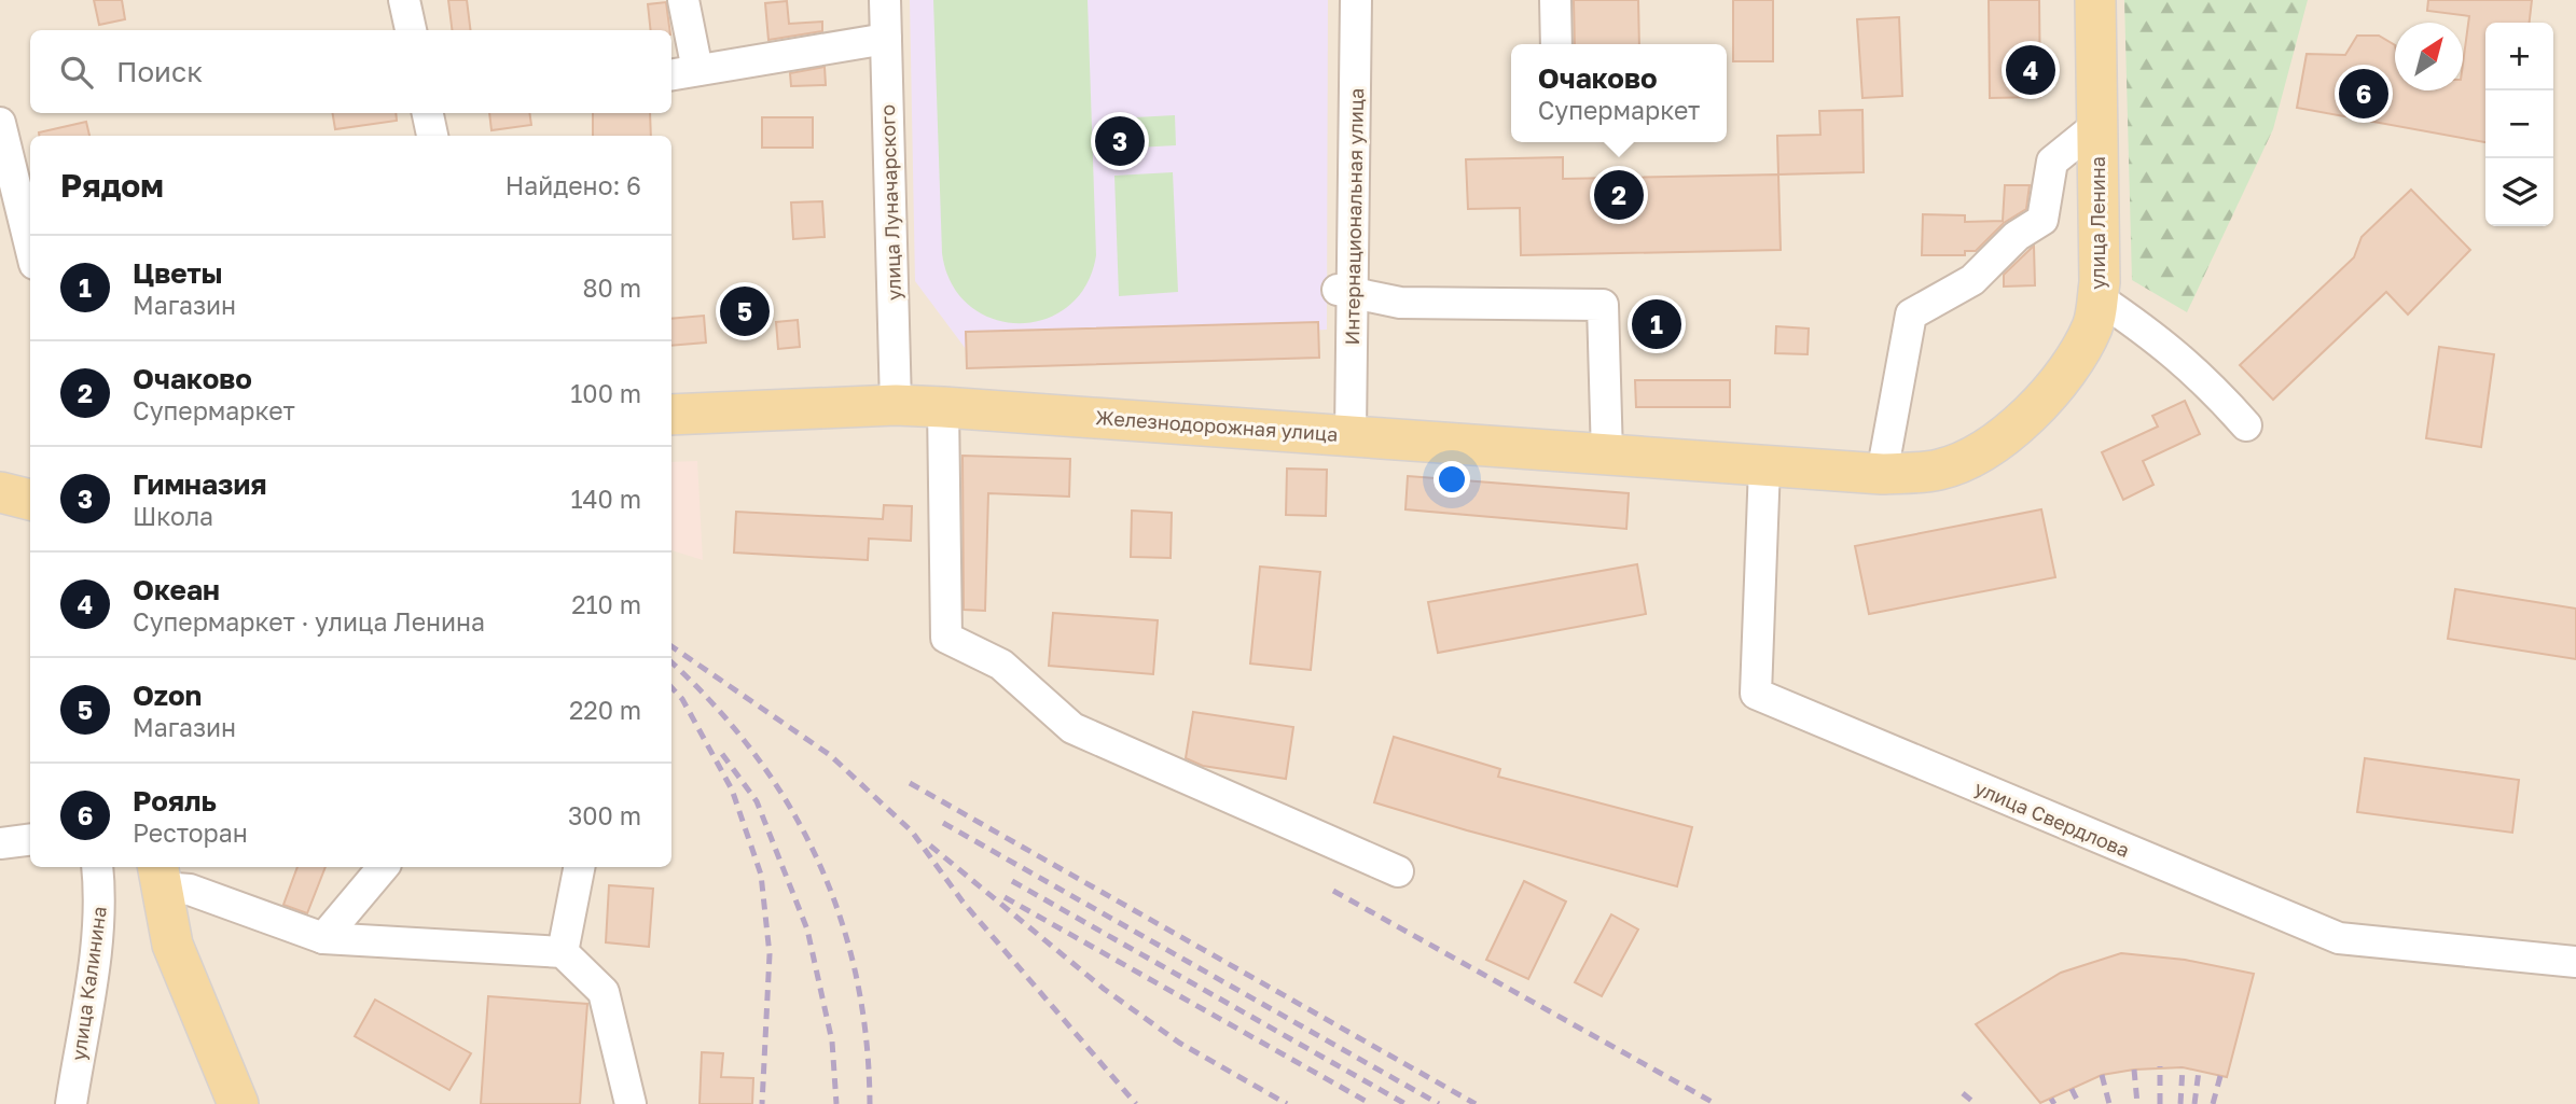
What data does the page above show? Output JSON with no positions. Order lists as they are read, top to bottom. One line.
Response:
{"streets":{"main road":["улица Ленина","Железнодорожная улица"],"street":["улица Луначарского","Интернациональная улица","улица Свердлова","улица Калинина"]},"crossings":[["улица Луначарского","Железнодорожная улица"],["Интернациональная улица","Железнодорожная улица"],["улица Ленина","Железнодорожная улица"],["улица Ленина","улица Свердлова"],["Железнодорожная улица","улица Свердлова"]],"north":"top right","page":{"map_buttons":["+","−"],"search":"Поиск","pins":["4","6","3","2","5","1"],"popup":["Очаково","Супермаркет"],"heading":["Рядом","Найдено: 6"],"list":[{"mark":"1","name":"Цветы","note":"Магазин","value":"80 m"},{"mark":"2","name":"Очаково","note":"Супермаркет","value":"100 m"},{"mark":"3","name":"Гимназия","note":"Школа","value":"140 m"},{"mark":"4","name":"Океан","note":"Супермаркет · улица Ленина","value":"210 m"},{"mark":"5","name":"Ozon","note":"Магазин","value":"220 m"},{"mark":"6","name":"Рояль","note":"Ресторан","value":"300 m"}]}}
